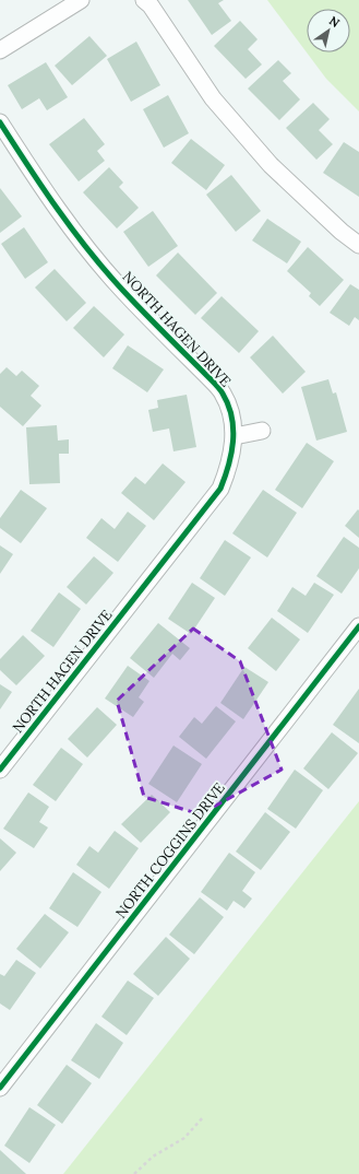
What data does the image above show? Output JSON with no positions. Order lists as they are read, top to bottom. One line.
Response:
{"streets":{"street":["NORTH HAGEN DRIVE","NORTH COGGINS DRIVE"]},"north":"top right"}
